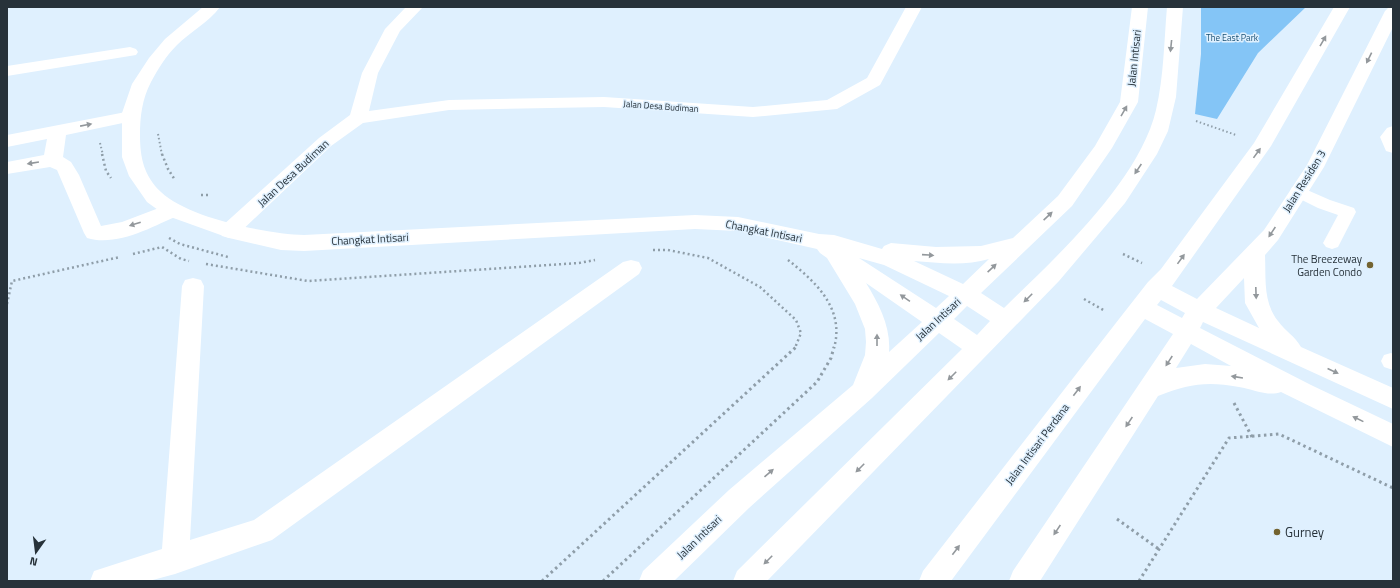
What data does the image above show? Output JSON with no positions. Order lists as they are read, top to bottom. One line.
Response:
{"streets":{"street":["Jalan Intisari","Jalan Desa Budiman","Jalan Residen 3","Changkat Intisari","Jalan Intisari Perdana"]},"crossings":[["Jalan Intisari","Changkat Intisari"],["Jalan Desa Budiman","Changkat Intisari"]],"parks":["The East Park"],"places":["The Breezeway Garden Condo","Gurney"],"north":"bottom"}
